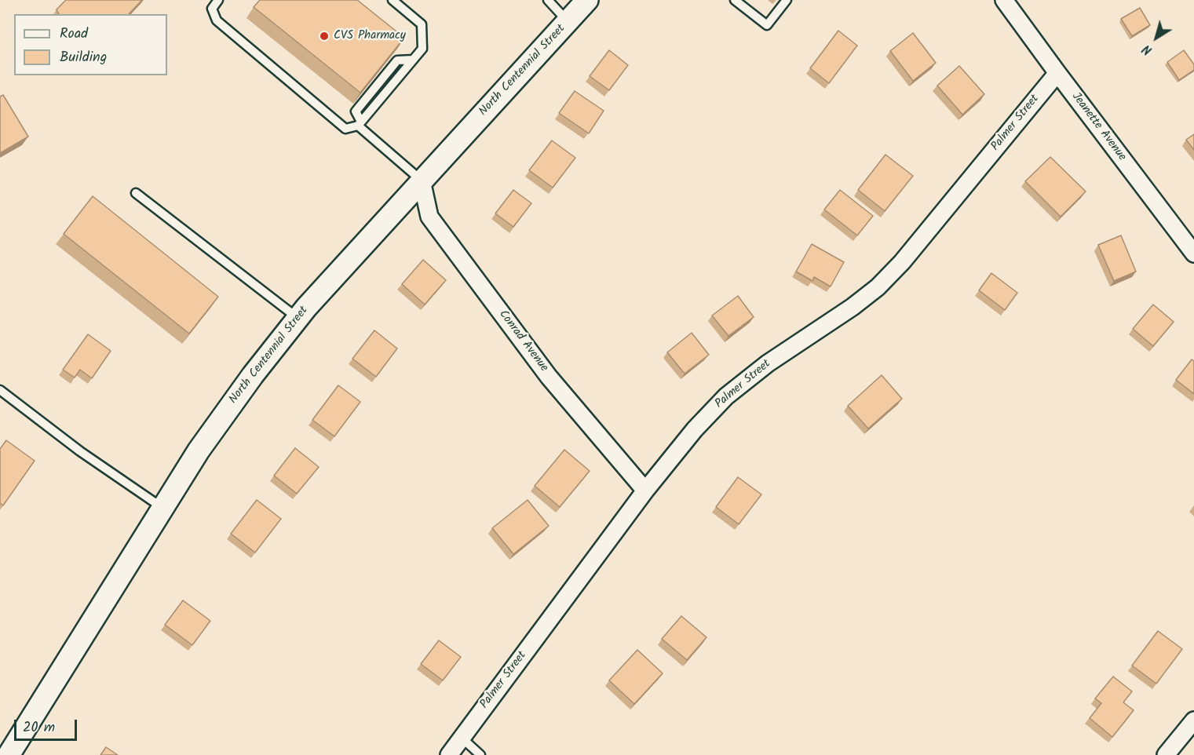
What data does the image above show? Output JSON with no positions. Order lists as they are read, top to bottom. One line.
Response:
{"streets":{"street":["North Centennial Street","Palmer Street","Jeanette Avenue","Conrad Avenue"]},"crossings":[["North Centennial Street","Conrad Avenue"],["Palmer Street","Jeanette Avenue"],["Palmer Street","Conrad Avenue"]],"places":["CVS Pharmacy"],"legend":["Road","Building"],"scale_bar":"20 m","north":"bottom left"}
